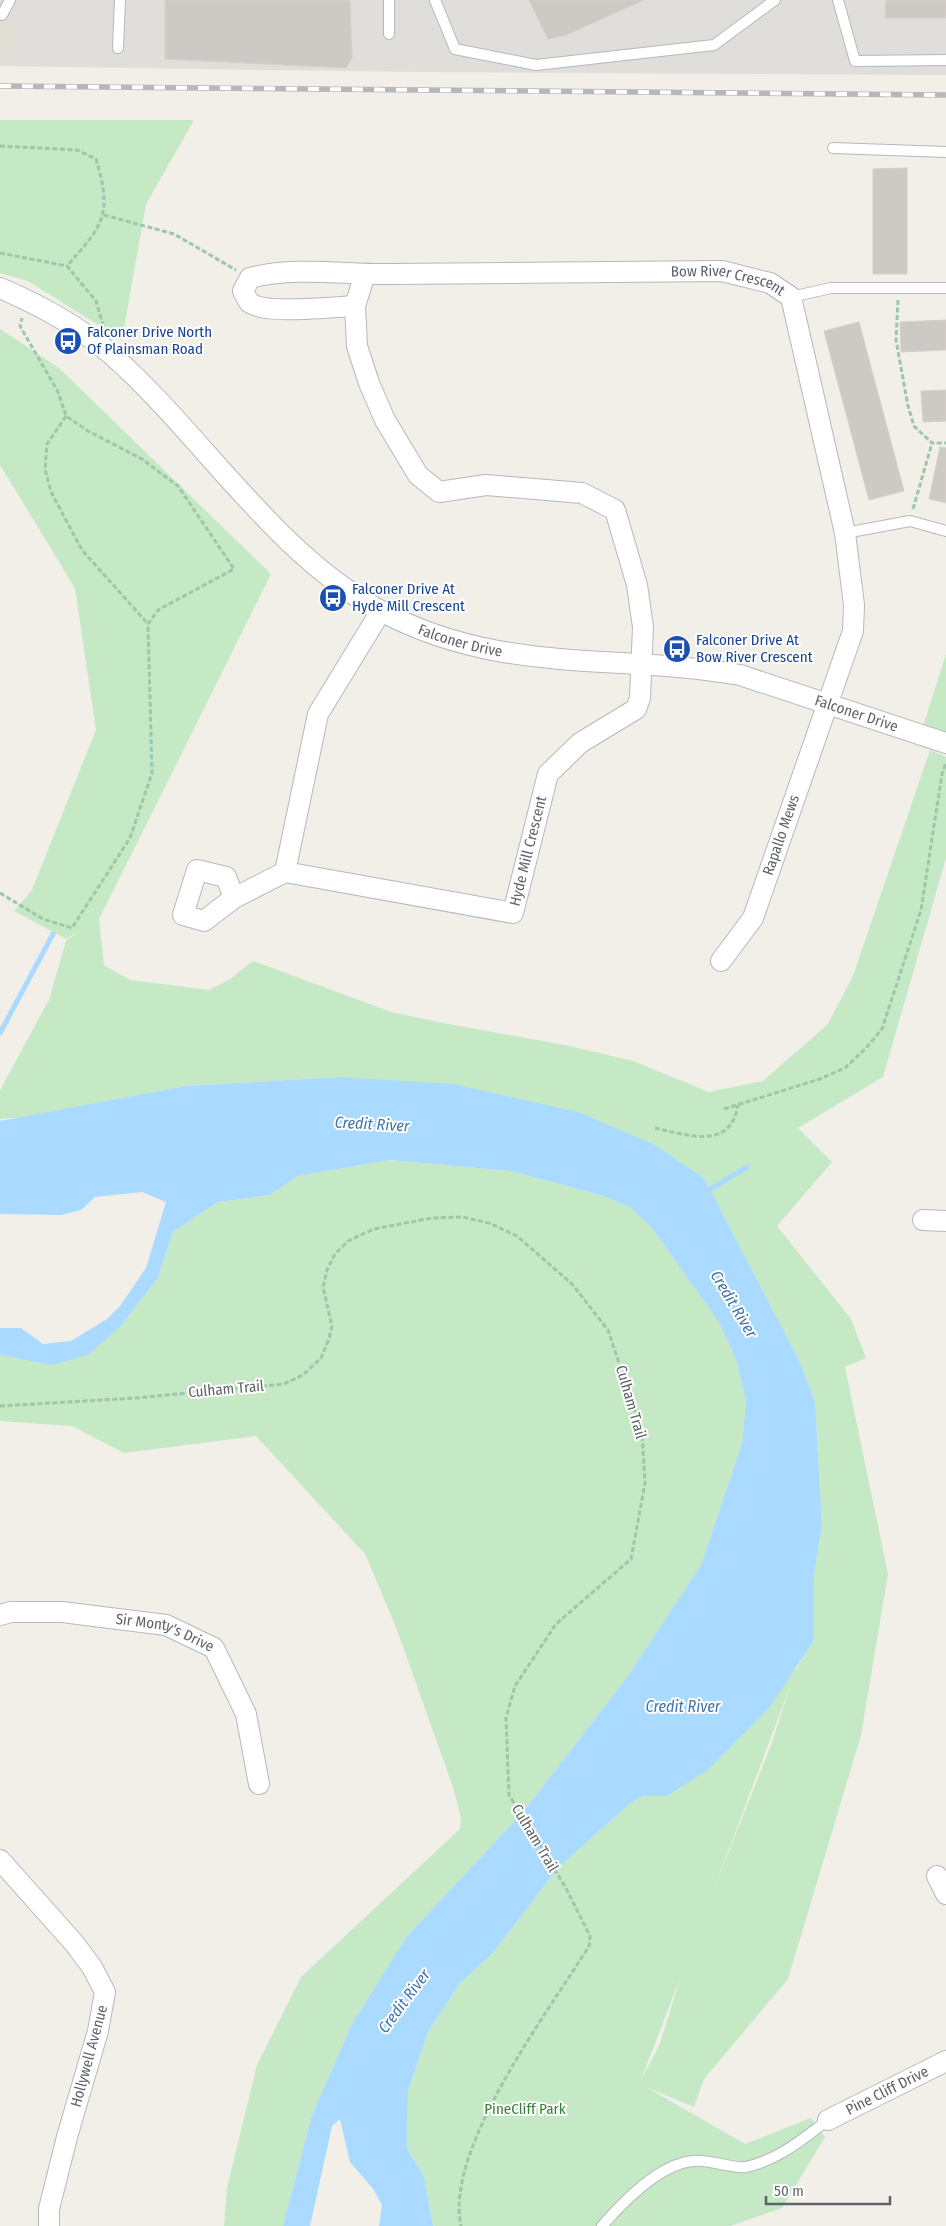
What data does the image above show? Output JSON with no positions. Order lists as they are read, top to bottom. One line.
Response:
{"streets":{"street":["Bow River Crescent","Falconer Drive","Rapallo Mews","Hyde Mill Crescent","Sir Monty's Drive","Hollywell Avenue","Pine Cliff Drive"],"path":["Culham Trail"]},"crossings":[["Bow River Crescent","Falconer Drive"],["Bow River Crescent","Rapallo Mews"],["Falconer Drive","Rapallo Mews"],["Falconer Drive","Hyde Mill Crescent"]],"water":["Credit River"],"parks":["PineCliff Park"],"places":{"bus stop":["Falconer Drive North Of Plainsman Road","Falconer Drive At Hyde Mill Crescent","Falconer Drive At Bow River Crescent"]},"scale_bar":"50 m"}
